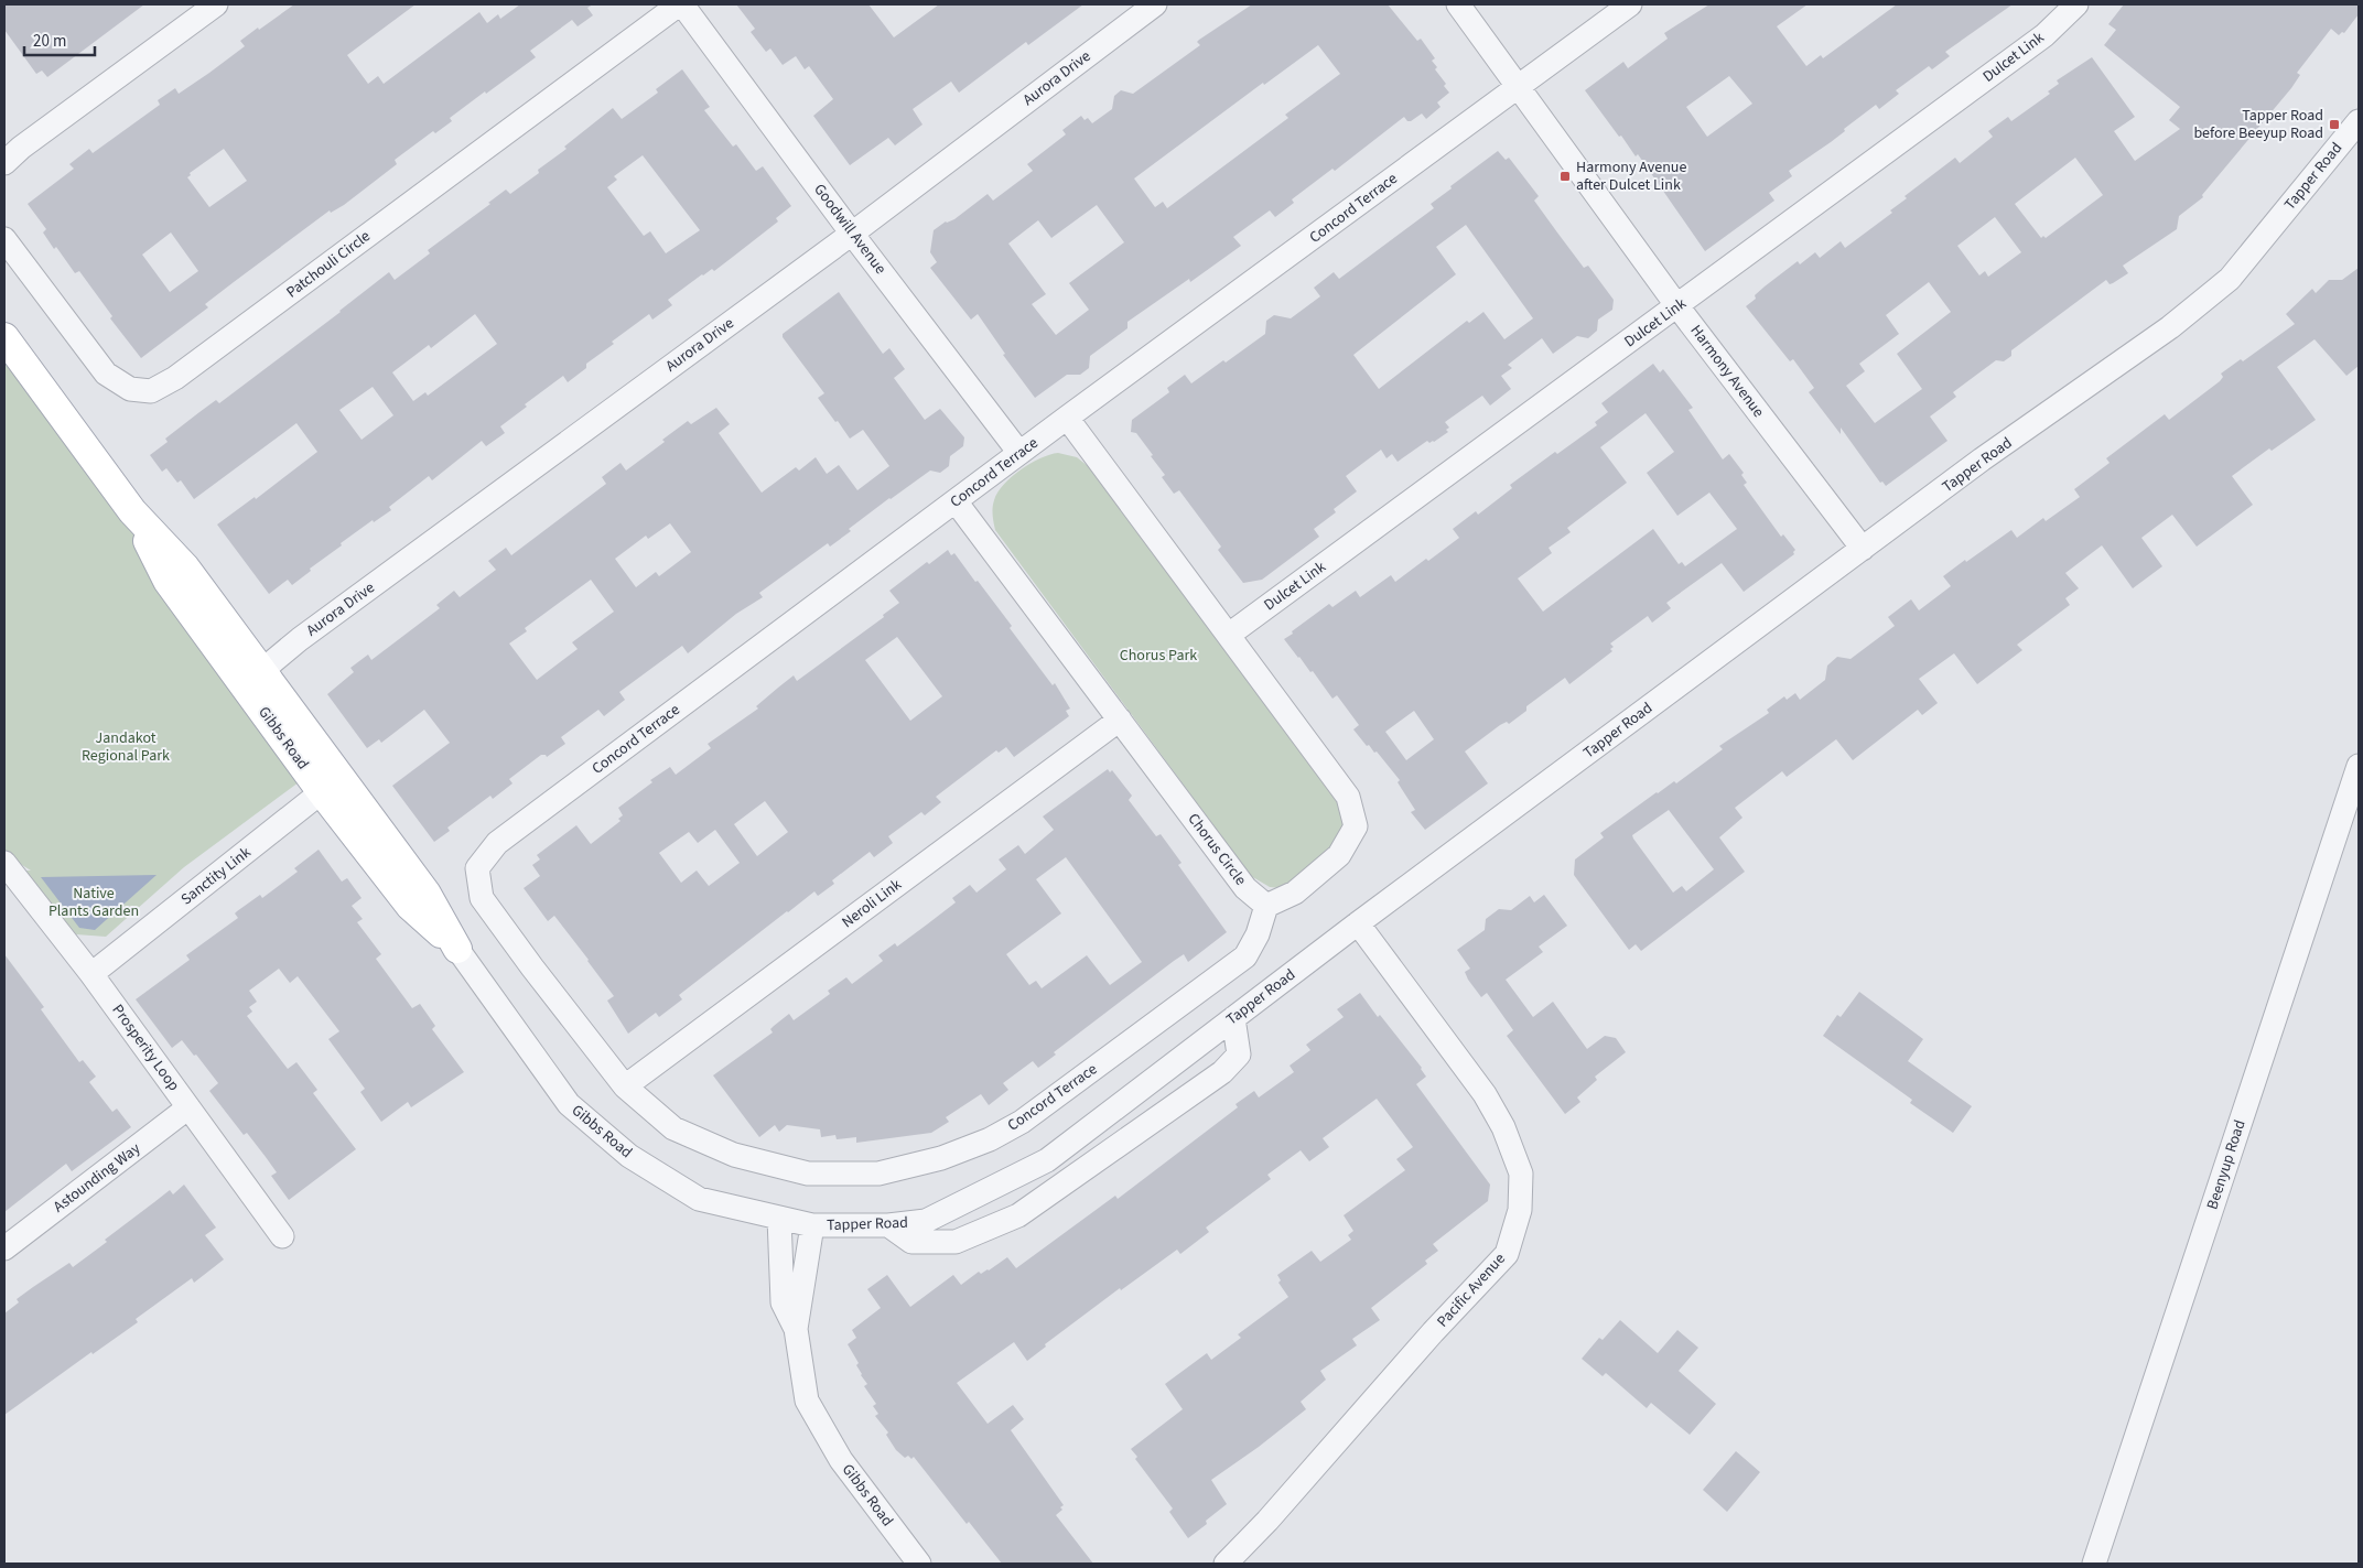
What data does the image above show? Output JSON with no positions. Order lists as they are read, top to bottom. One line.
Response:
{"streets":{"main road":["Gibbs Road"],"street":["Dulcet Link","Aurora Drive","Tapper Road","Concord Terrace","Goodwill Avenue","Patchouli Circle","Harmony Avenue","Chorus Circle","Sanctity Link","Neroli Link","Prosperity Loop","Beenyup Road","Astounding Way","Pacific Avenue"]},"crossings":[["Dulcet Link","Harmony Avenue"],["Aurora Drive","Goodwill Avenue"],["Aurora Drive","Gibbs Road"],["Tapper Road","Harmony Avenue"],["Tapper Road","Gibbs Road"],["Tapper Road","Pacific Avenue"],["Concord Terrace","Goodwill Avenue"],["Concord Terrace","Harmony Avenue"],["Concord Terrace","Chorus Circle"],["Concord Terrace","Neroli Link"],["Goodwill Avenue","Patchouli Circle"],["Gibbs Road","Sanctity Link"],["Chorus Circle","Neroli Link"],["Sanctity Link","Prosperity Loop"],["Prosperity Loop","Astounding Way"]],"parks":["Chorus Park","Jandakot Regional Park","Native Plants Garden"],"places":{"transit":["Tapper Road before Beeyup Road","Harmony Avenue after Dulcet Link"]},"scale_bar":"20 m"}
